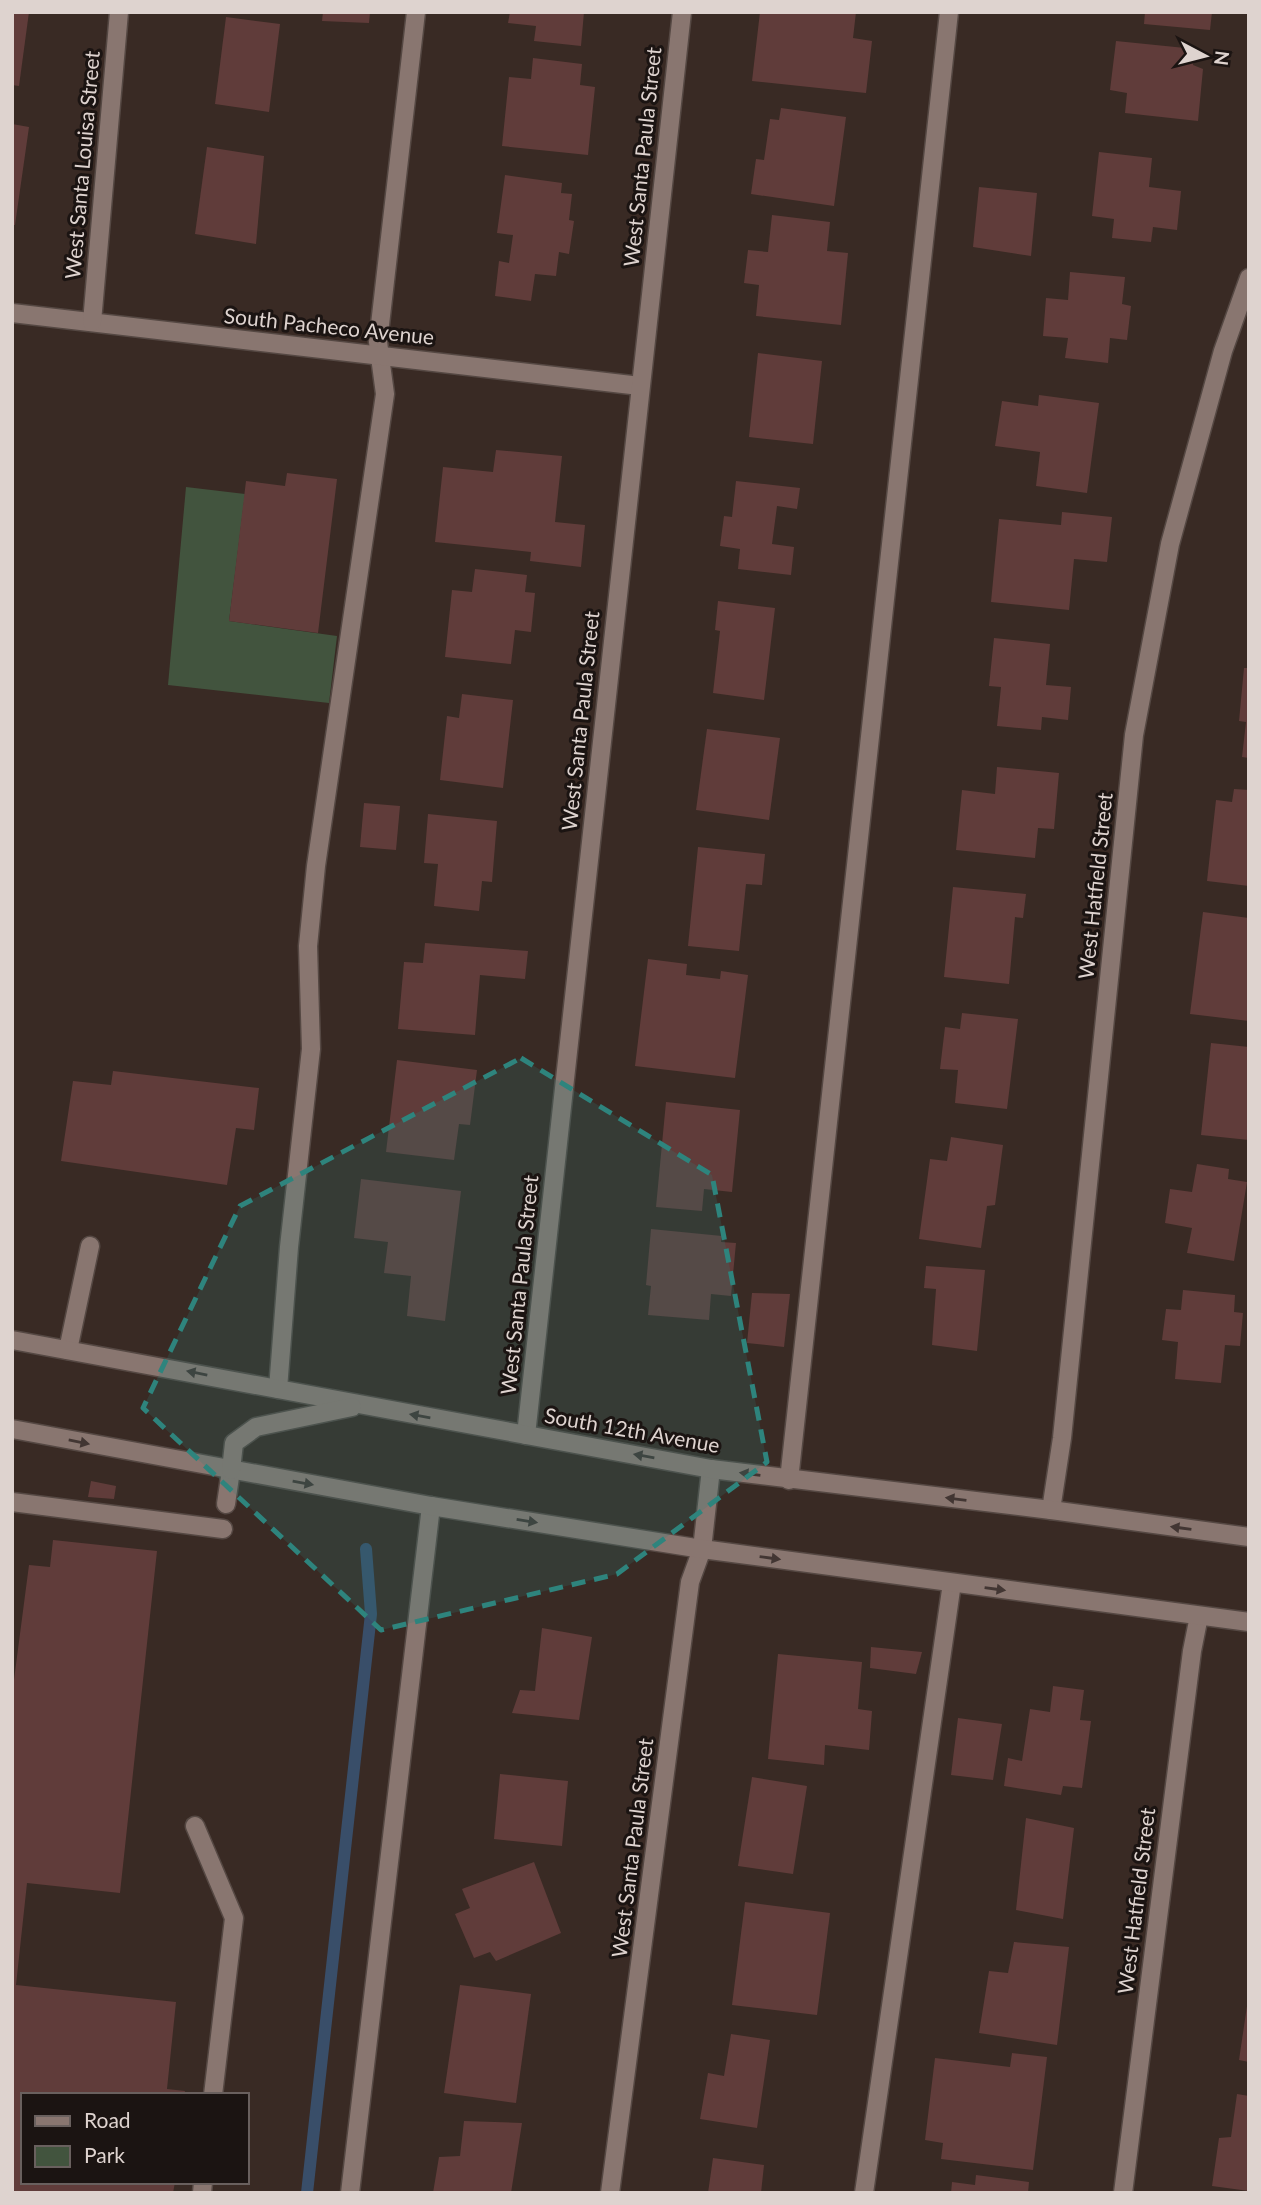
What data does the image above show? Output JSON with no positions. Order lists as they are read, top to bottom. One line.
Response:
{"streets":{"street":["West Santa Paula Street","West Santa Louisa Street","South Pacheco Avenue","West Hatfield Street","South 12th Avenue"]},"crossings":[["West Santa Paula Street","South Pacheco Avenue"],["West Santa Paula Street","South 12th Avenue"],["West Santa Louisa Street","South Pacheco Avenue"],["West Hatfield Street","South 12th Avenue"]],"legend":["Road","Park"],"north":"right"}
